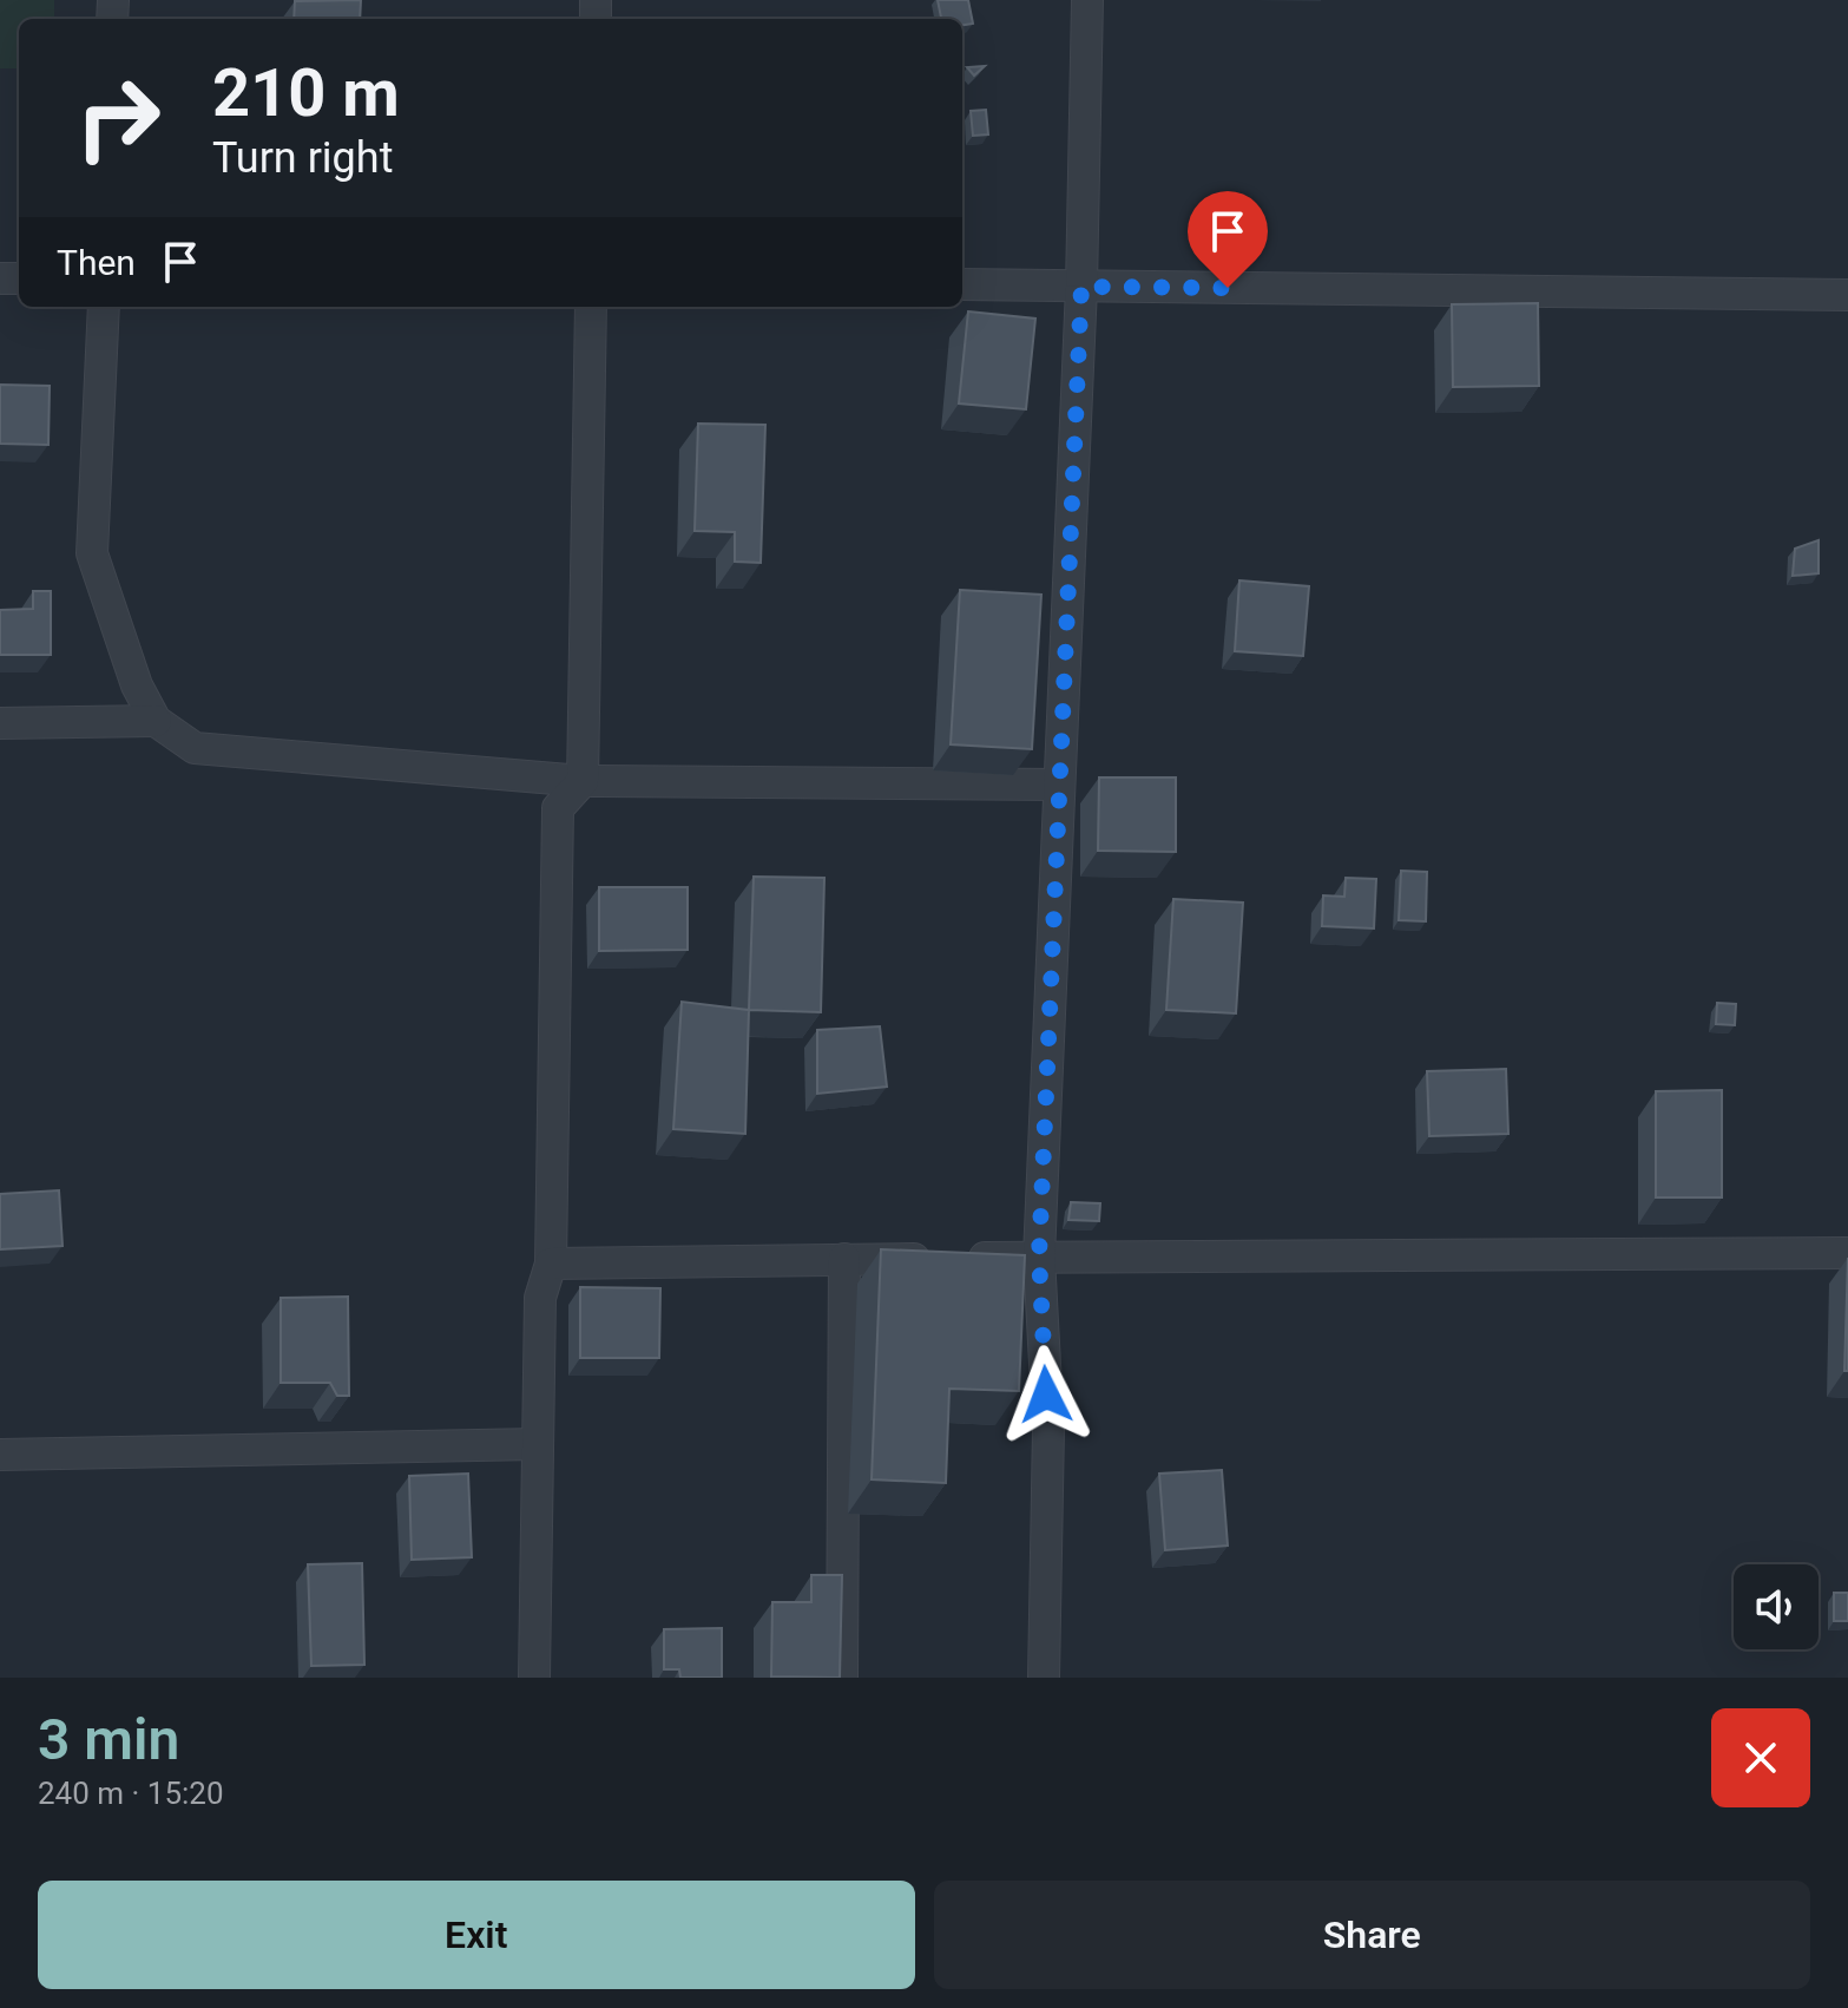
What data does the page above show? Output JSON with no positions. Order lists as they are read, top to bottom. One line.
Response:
{"page":{"turn":["210 m","Turn right"],"then":"Then","heading":["3 min","240 m · 15:20"],"buttons":["Exit","Share"]}}
